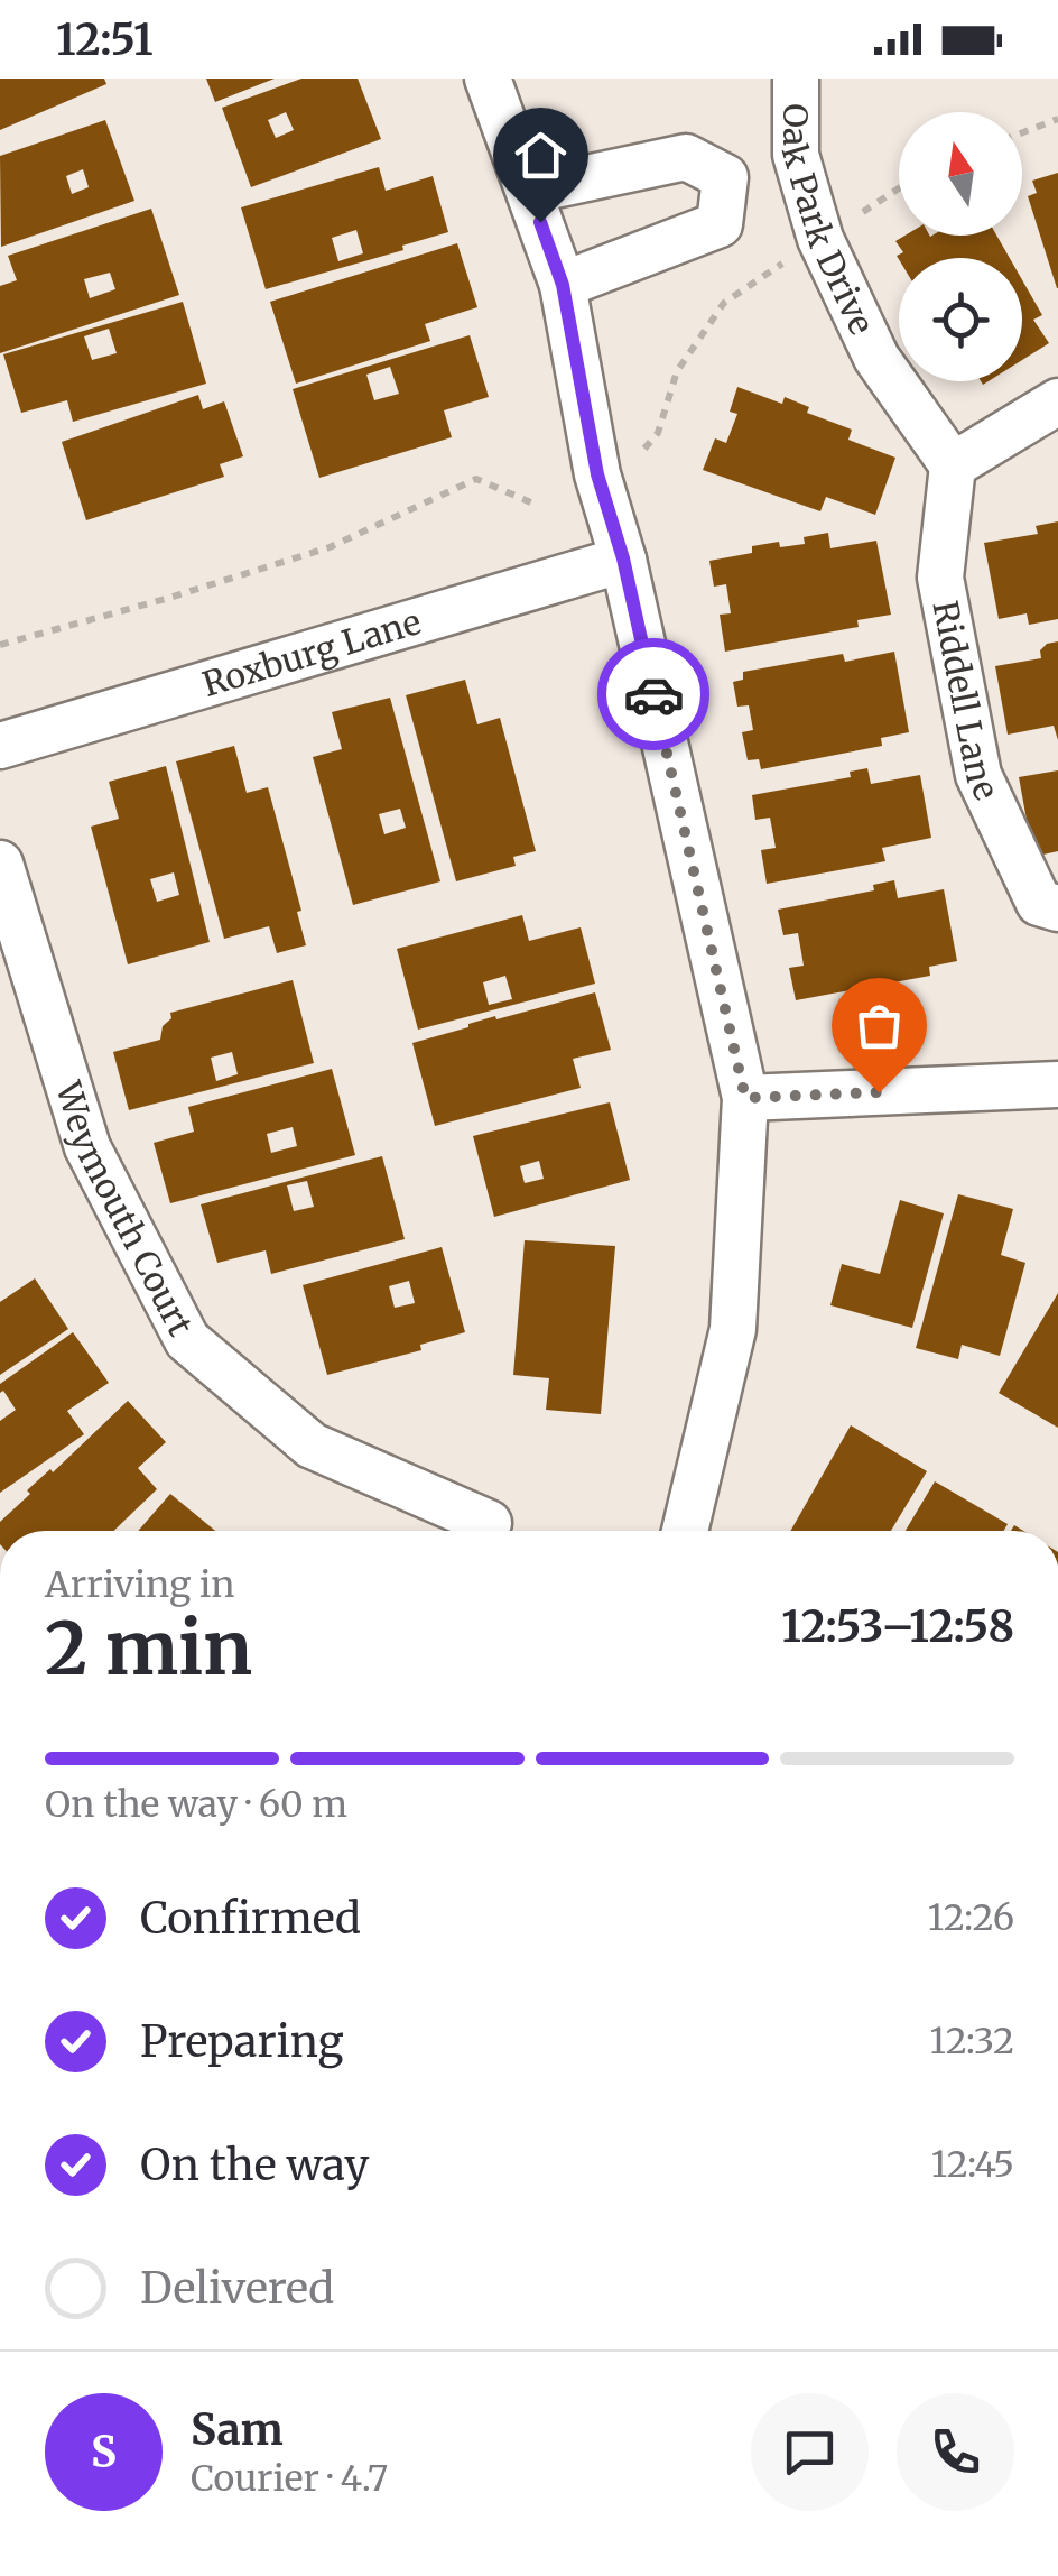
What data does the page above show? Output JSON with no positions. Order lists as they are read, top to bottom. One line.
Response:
{"streets":{"street":["Oak Park Drive","Roxburg Lane","Riddell Lane","Weymouth Court"]},"crossings":[["Oak Park Drive","Riddell Lane"]],"north":"top","page":{"status":"12:51","heading":["2 min","Arriving in","12:53–12:58"],"panel":["Sam","Courier · 4.7"],"bar":"On the way · 60 m","list":[["Confirmed","12:26"],["Preparing","12:32"],["On the way","12:45"],"Delivered"],"round":"S"}}
